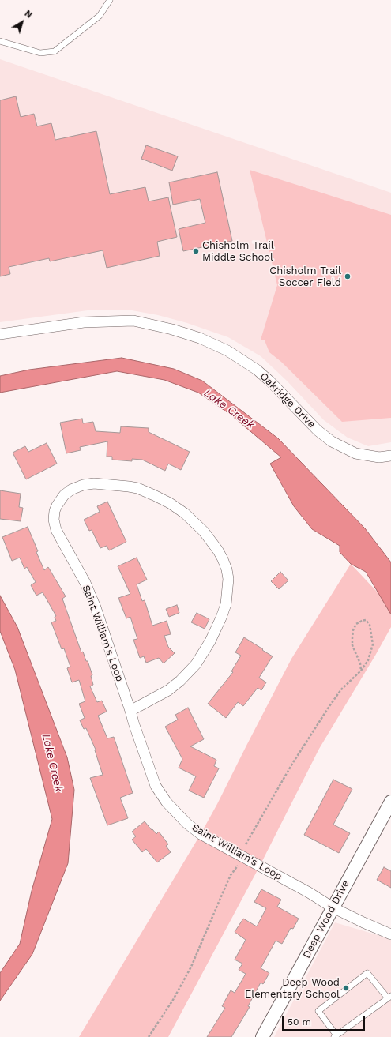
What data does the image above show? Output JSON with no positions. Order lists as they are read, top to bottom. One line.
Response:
{"streets":{"street":["Oakridge Drive","Saint William's Loop","Deep Wood Drive"]},"crossings":[["Saint William's Loop","Deep Wood Drive"]],"water":["Lake Creek"],"places":["Chisholm Trail Middle School","Chisholm Trail Soccer Field","Deep Wood Elementary School"],"scale_bar":"50 m","north":"top right"}
